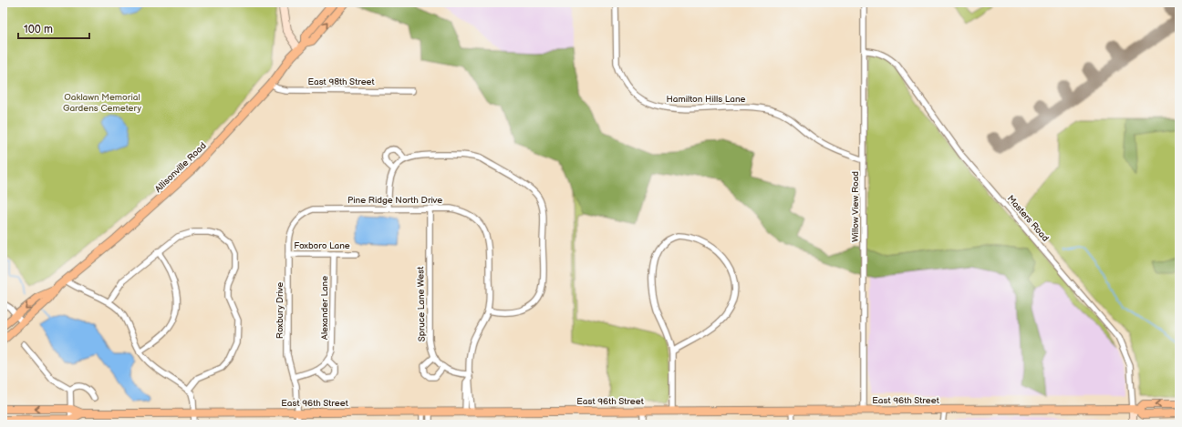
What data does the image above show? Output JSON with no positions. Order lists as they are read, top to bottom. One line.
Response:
{"streets":{"main road":["Allisonville Road","East 96th Street"],"street":["East 98th Street","Hamilton Hills Lane","Pine Ridge North Drive","Willow View Road","Masters Road","Foxboro Lane","Spruce Lane West","Alexander Lane","Roxbury Drive"]},"crossings":[["East 98th Street","Allisonville Road"],["Hamilton Hills Lane","Willow View Road"],["Pine Ridge North Drive","Spruce Lane West"],["Pine Ridge North Drive","Roxbury Drive"],["Willow View Road","Masters Road"],["Willow View Road","East 96th Street"],["Masters Road","East 96th Street"],["Foxboro Lane","Alexander Lane"],["Foxboro Lane","Roxbury Drive"],["Roxbury Drive","East 96th Street"]],"parks":["Oaklawn Memorial Gardens Cemetery"],"scale_bar":"100 m"}
